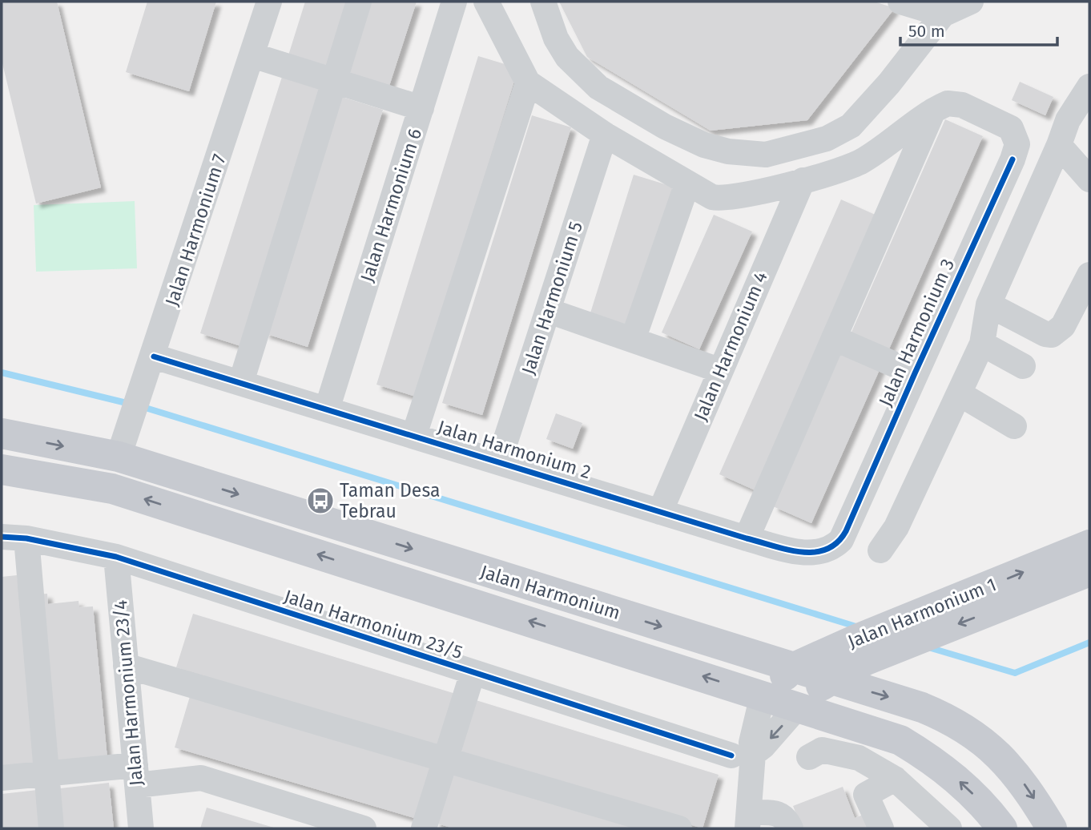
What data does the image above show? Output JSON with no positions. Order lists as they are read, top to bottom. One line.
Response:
{"streets":{"main road":["Jalan Harmonium","Jalan Harmonium 1"],"street":["Jalan Harmonium 6","Jalan Harmonium 7","Jalan Harmonium 5","Jalan Harmonium 3","Jalan Harmonium 4","Jalan Harmonium 2","Jalan Harmonium 23/5","Jalan Harmonium 23/4"]},"crossings":[["Jalan Harmonium 6","Jalan Harmonium 2"],["Jalan Harmonium 7","Jalan Harmonium 2"],["Jalan Harmonium 7","Jalan Harmonium"],["Jalan Harmonium 5","Jalan Harmonium 2"],["Jalan Harmonium 3","Jalan Harmonium 2"],["Jalan Harmonium 4","Jalan Harmonium 2"],["Jalan Harmonium","Jalan Harmonium 1"],["Jalan Harmonium 23/5","Jalan Harmonium 23/4"]],"places":{"bus stop":["Taman Desa Tebrau"]},"scale_bar":"50 m"}
